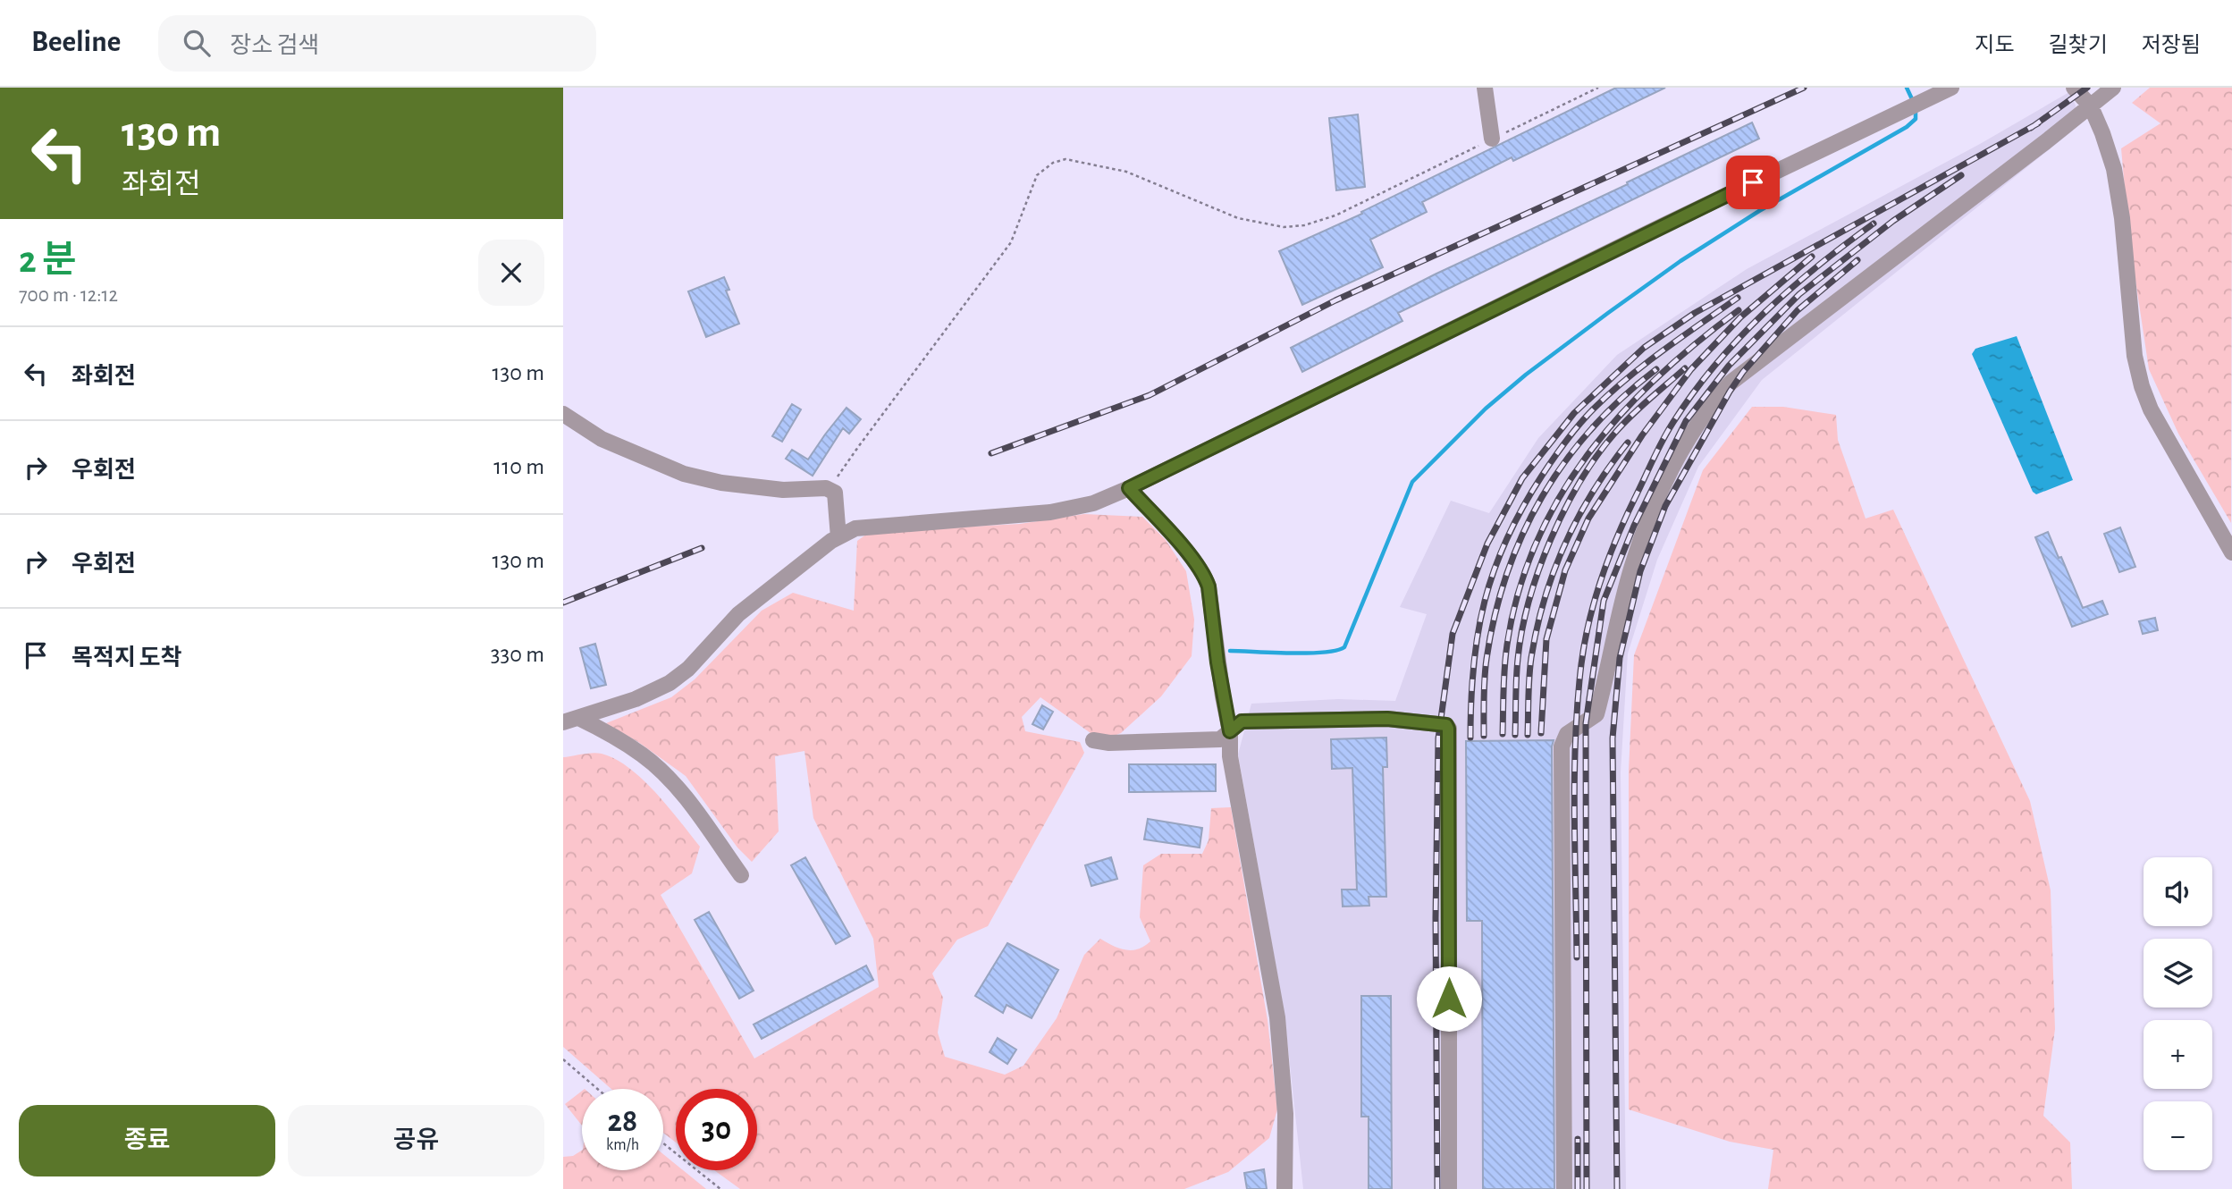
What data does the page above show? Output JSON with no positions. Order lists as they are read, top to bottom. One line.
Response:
{"page":{"header":"Beeline","search":"장소 검색","nav":["지도","길찾기","저장됨"],"turn":["130 m","좌회전"],"heading":["2 분","700 m · 12:12"],"list":[{"name":"좌회전","value":"130 m"},{"name":"우회전","value":"110 m"},{"name":"우회전","value":"130 m"},{"name":"목적지 도착","value":"330 m"}],"map_buttons":["+","−"],"speed":"28 km/h","limit":"30","buttons":["종료","공유"]}}
